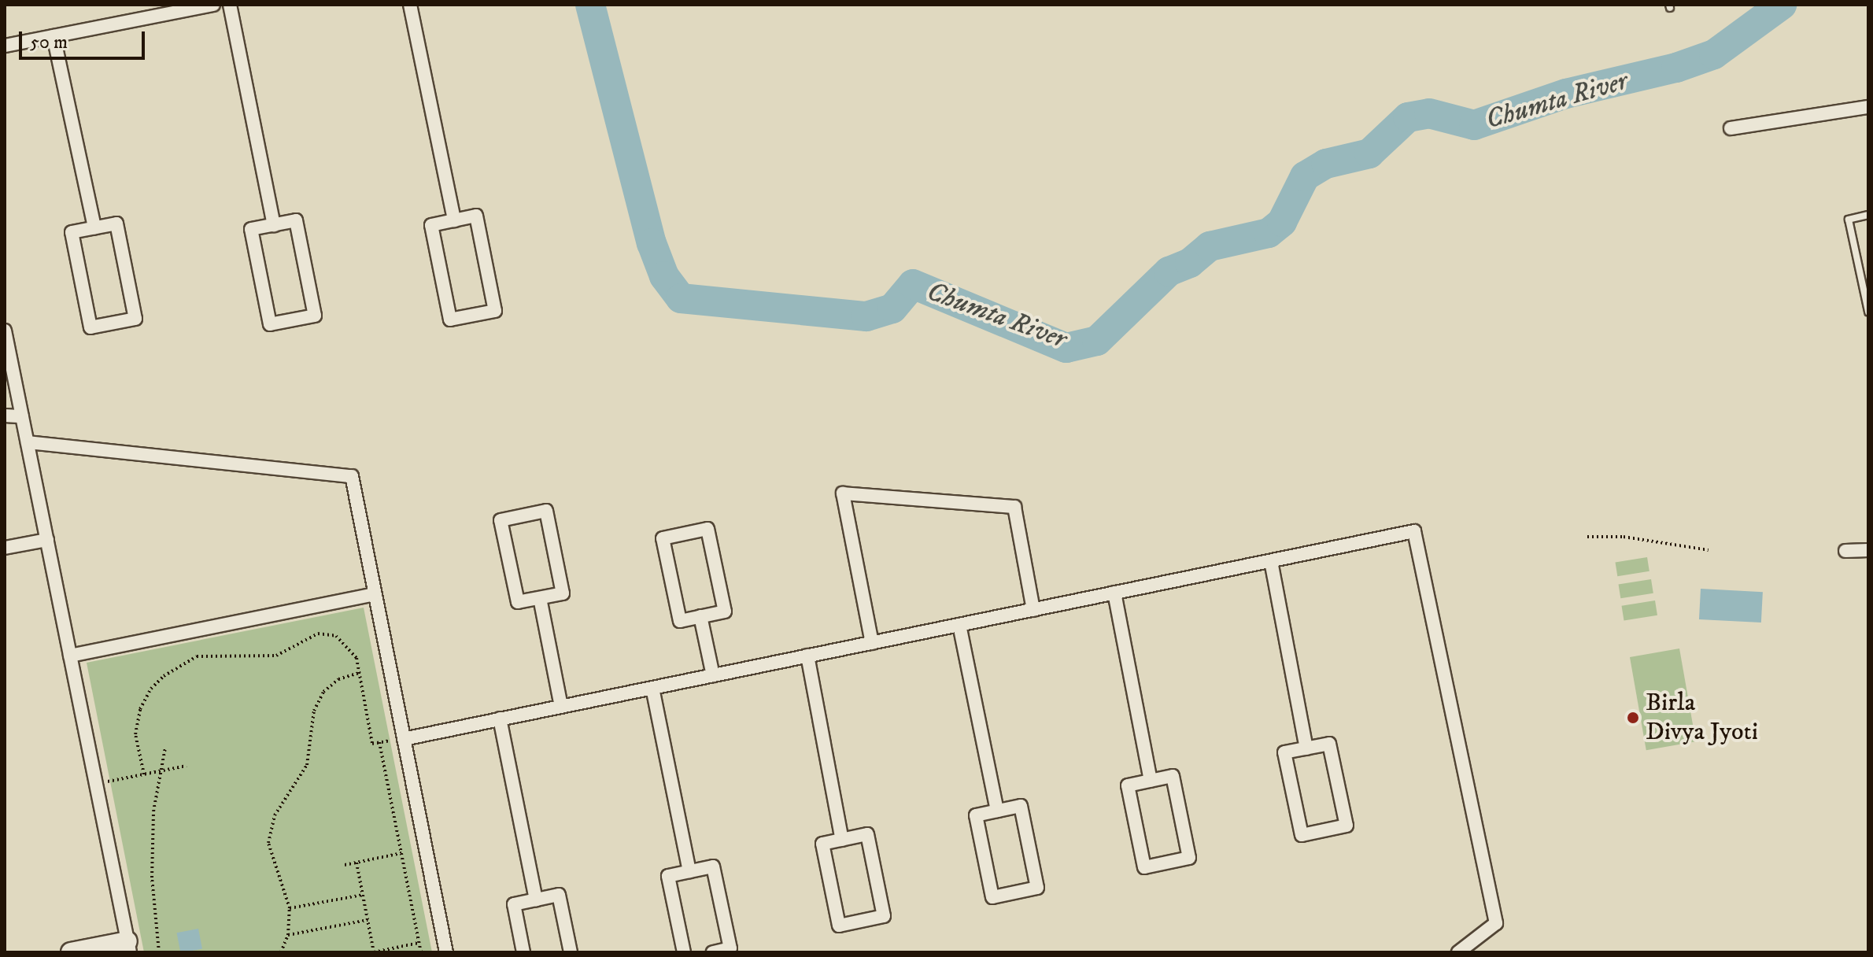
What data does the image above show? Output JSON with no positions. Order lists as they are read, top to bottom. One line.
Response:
{"water":["Chumta River"],"places":["Birla Divya Jyoti"],"scale_bar":"50 m"}
